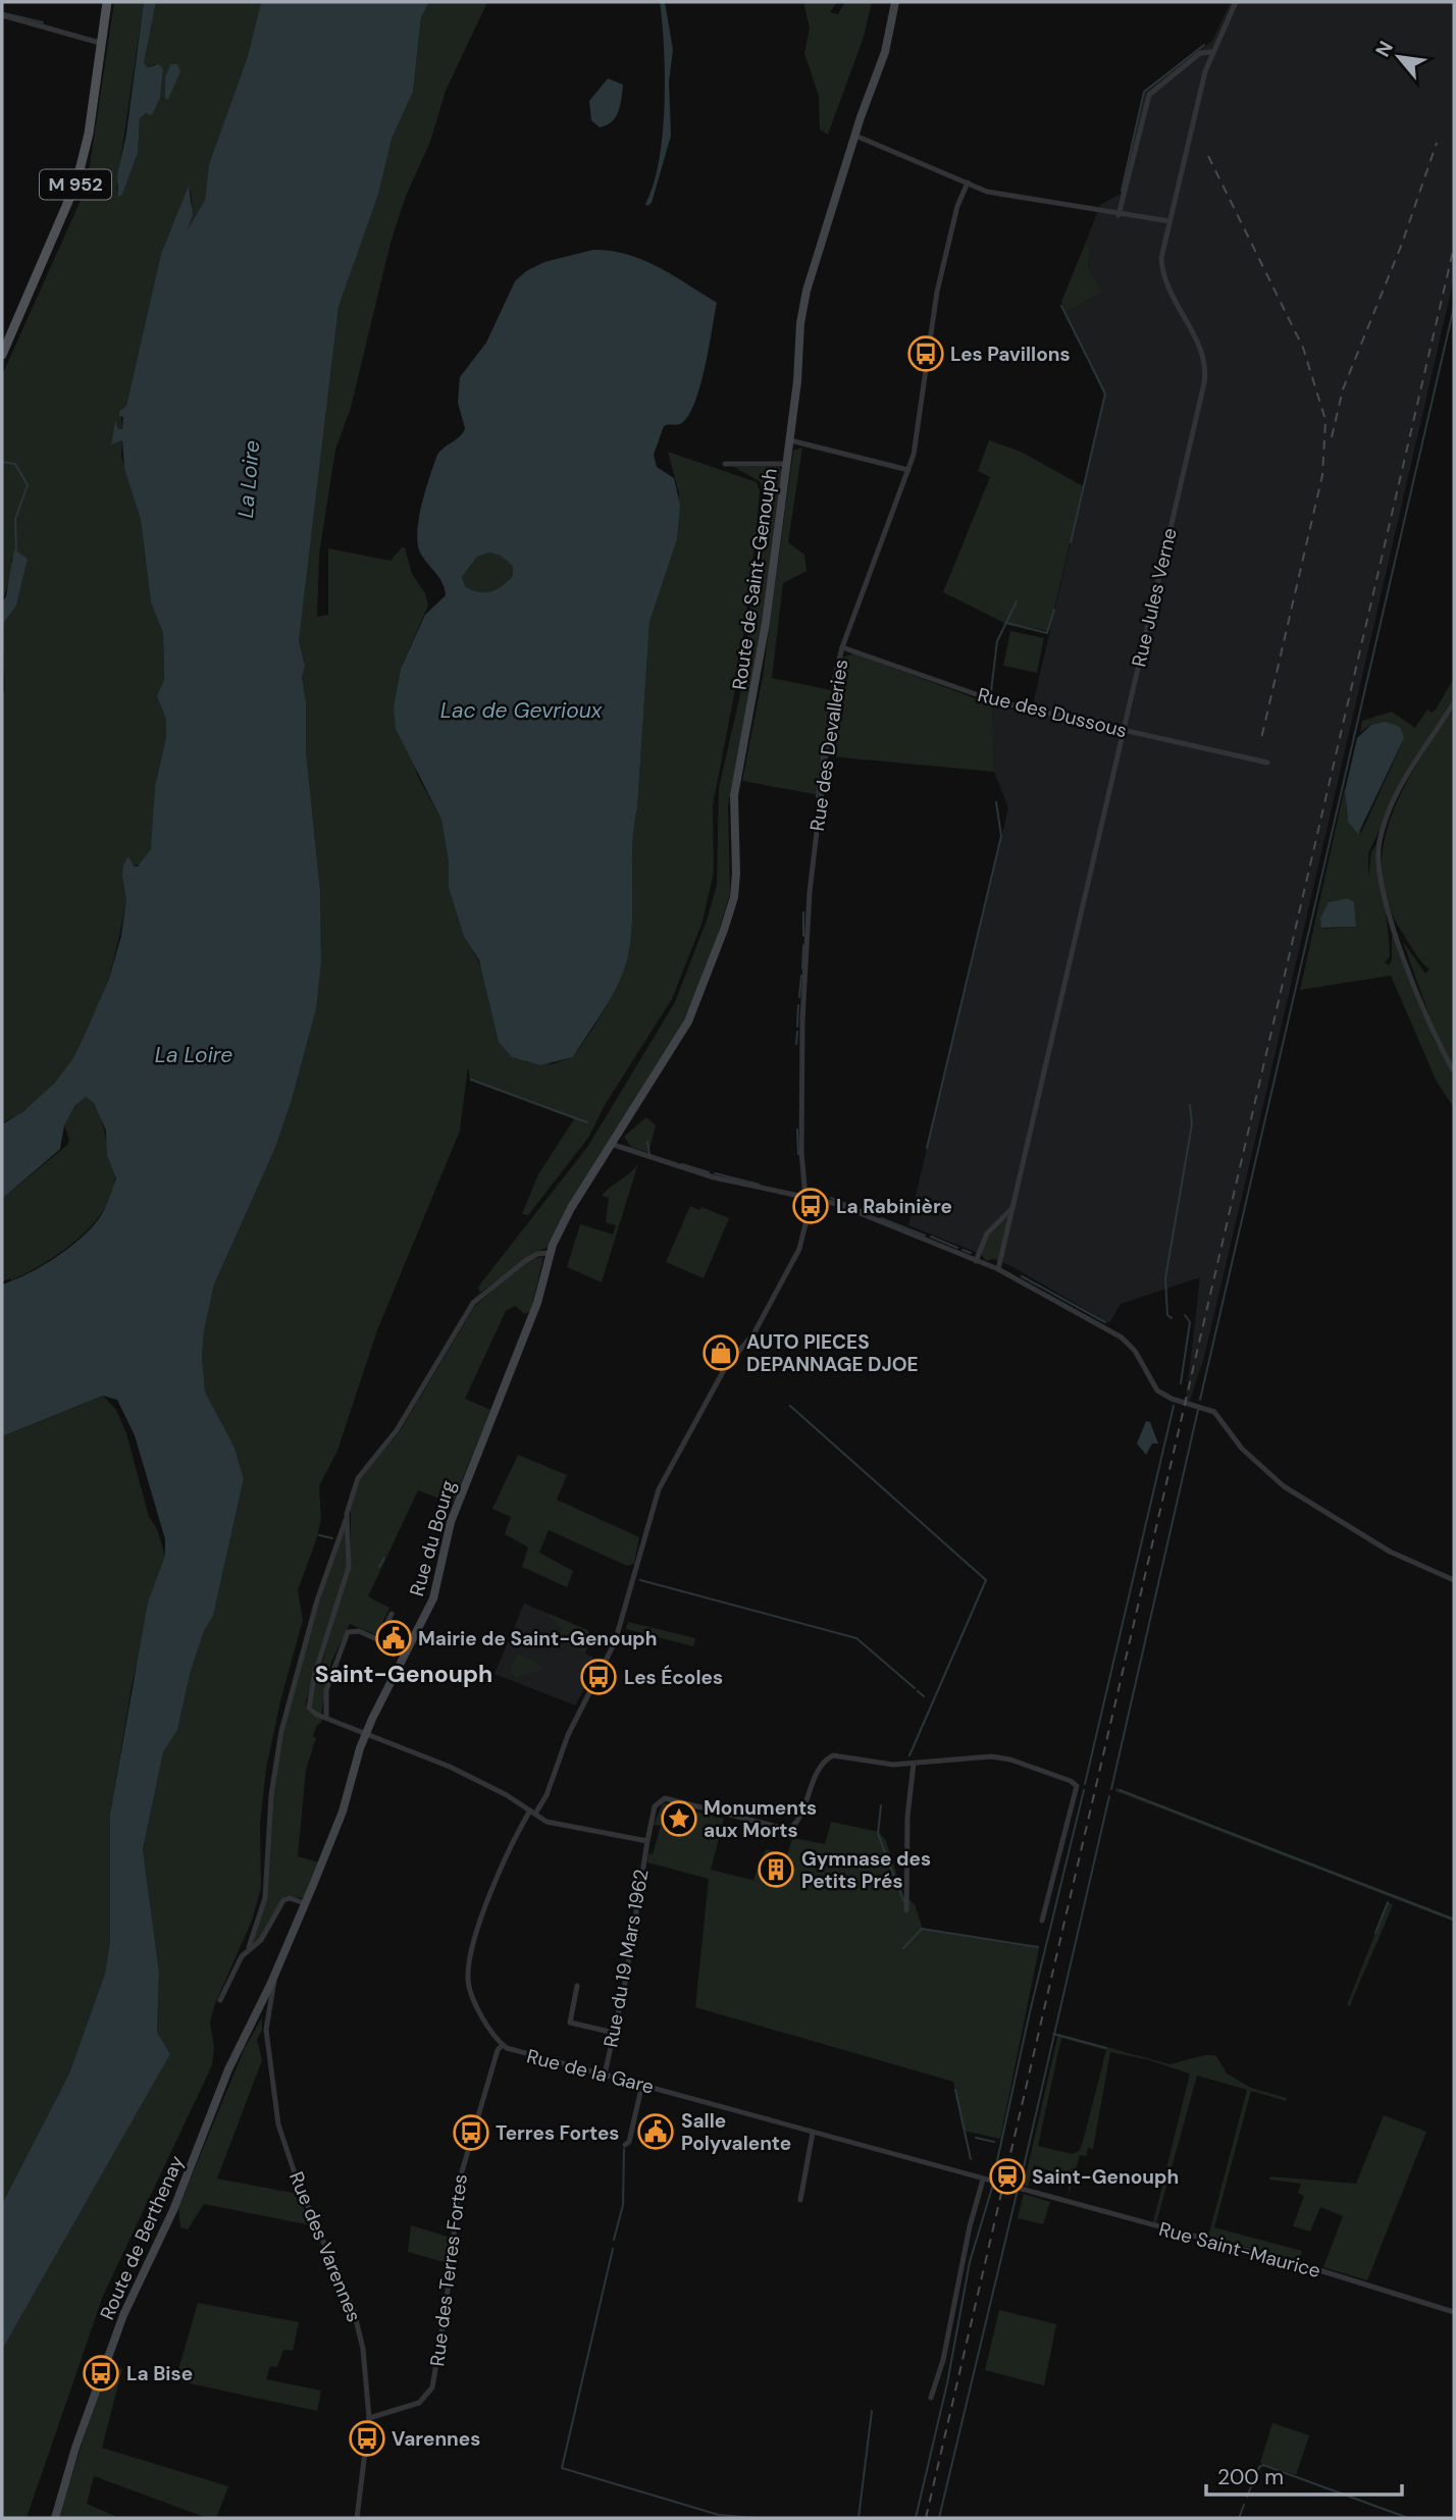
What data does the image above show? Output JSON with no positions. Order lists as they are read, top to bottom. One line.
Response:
{"streets":{"main road":["M 952"],"street":["Route de Saint-Genouph","Rue Jules Verne","Rue des Dussous","Rue des Devalleries","Rue du Bourg","Rue du 19 Mars 1962","Rue de la Gare","Route de Berthenay","Rue des Varennes","Rue Saint-Maurice","Rue des Terres Fortes"]},"crossings":[["Route de Saint-Genouph","Rue du Bourg"],["Rue Jules Verne","Rue des Dussous"],["Rue des Dussous","Rue des Devalleries"],["Rue des Devalleries","Rue de la Gare"],["Rue du Bourg","Route de Berthenay"],["Rue du Bourg","Rue des Varennes"],["Rue du 19 Mars 1962","Rue de la Gare"],["Rue de la Gare","Rue Saint-Maurice"],["Rue de la Gare","Rue des Terres Fortes"],["Route de Berthenay","Rue des Varennes"],["Rue des Varennes","Rue des Terres Fortes"]],"districts":["Saint-Genouph"],"water":["La Loire","Lac de Gevrioux"],"places":{"bus stop":["Les Pavillons","La Rabinière","Les Écoles","Terres Fortes","La Bise","Varennes"],"shop":["AUTO PIECES DEPANNAGE DJOE"],"public building":["Mairie de Saint-Genouph","Salle Polyvalente"],"place":["Monuments aux Morts"],"building":["Gymnase des Petits Prés"],"station":["Saint-Genouph"]},"scale_bar":"200 m","north":"top left"}
